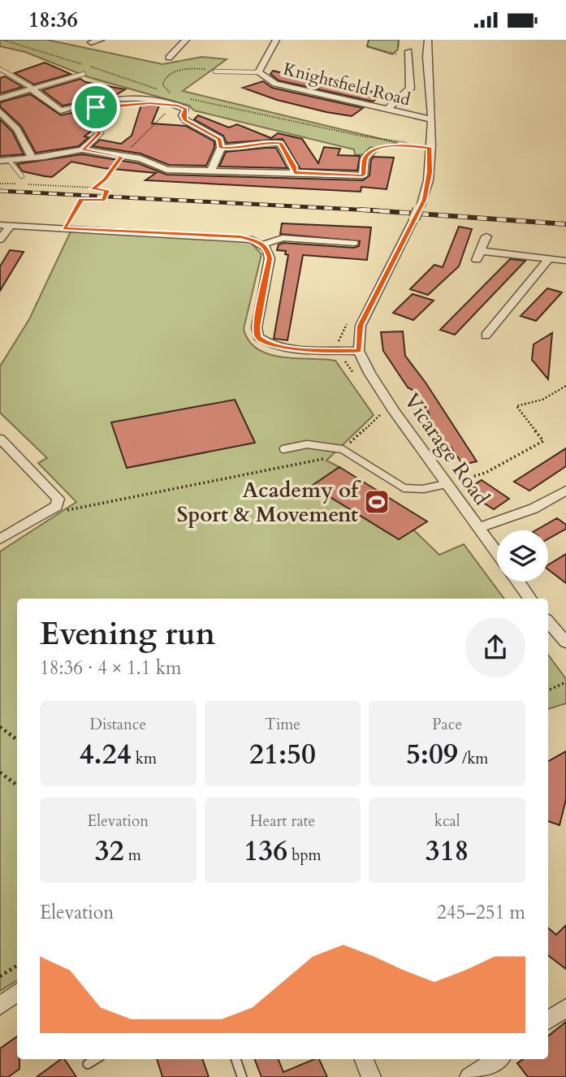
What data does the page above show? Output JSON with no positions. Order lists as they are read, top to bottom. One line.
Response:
{"streets":{"street":["Knightsfield Road","Vicarage Road"]},"places":{"sports":["Academy of Sport & Movement"]},"page":{"status":"18:36","heading":["Evening run","18:36 · 4 × 1.1 km"],"stats":[["Distance","4.24 km"],["Time","21:50"],["Pace","5:09 /km"],["Elevation","32 m"],["Heart rate","136 bpm"],["kcal","318"]],"chart":["Elevation","245–251 m"]}}
